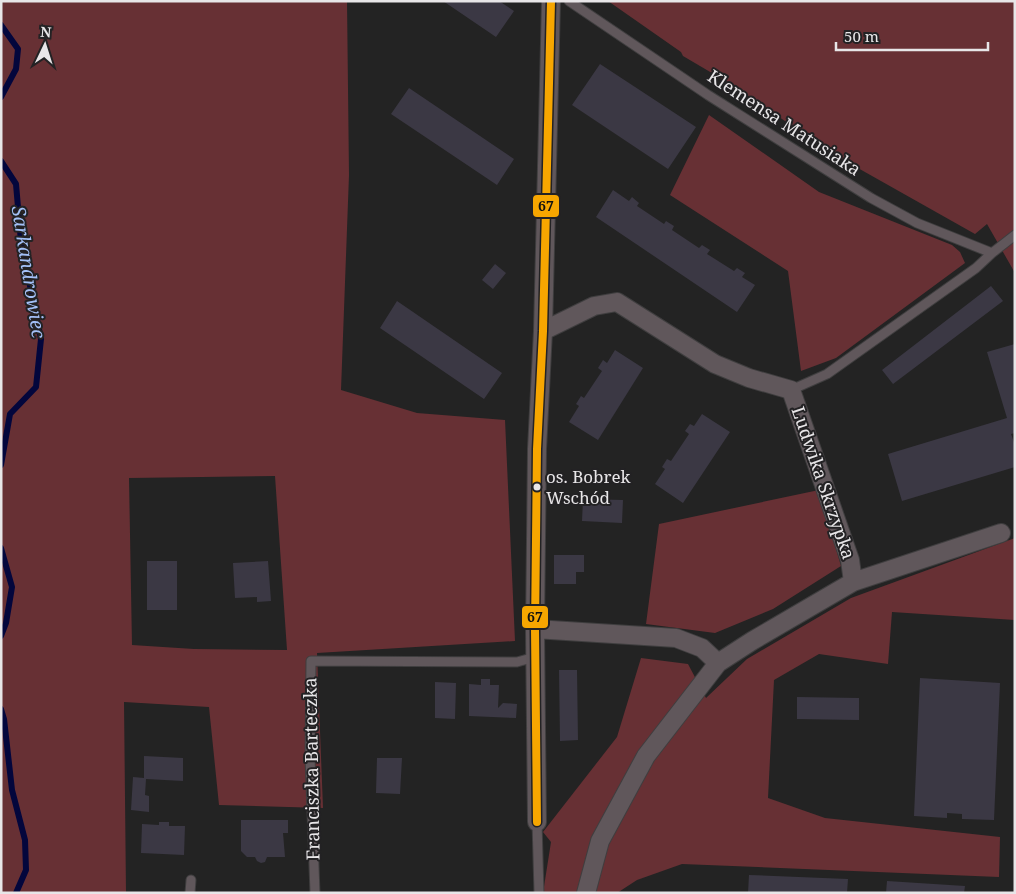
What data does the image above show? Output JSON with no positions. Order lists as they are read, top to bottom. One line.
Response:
{"streets":{"street":["Ludwika Skrzypka"],"lane":["Klemensa Matusiaka","Franciszka Barteczka"]},"water":["Sarkandrowiec"],"places":["os. Bobrek Wschód"],"lines":["transit line 67"],"scale_bar":"50 m","north":"top"}
